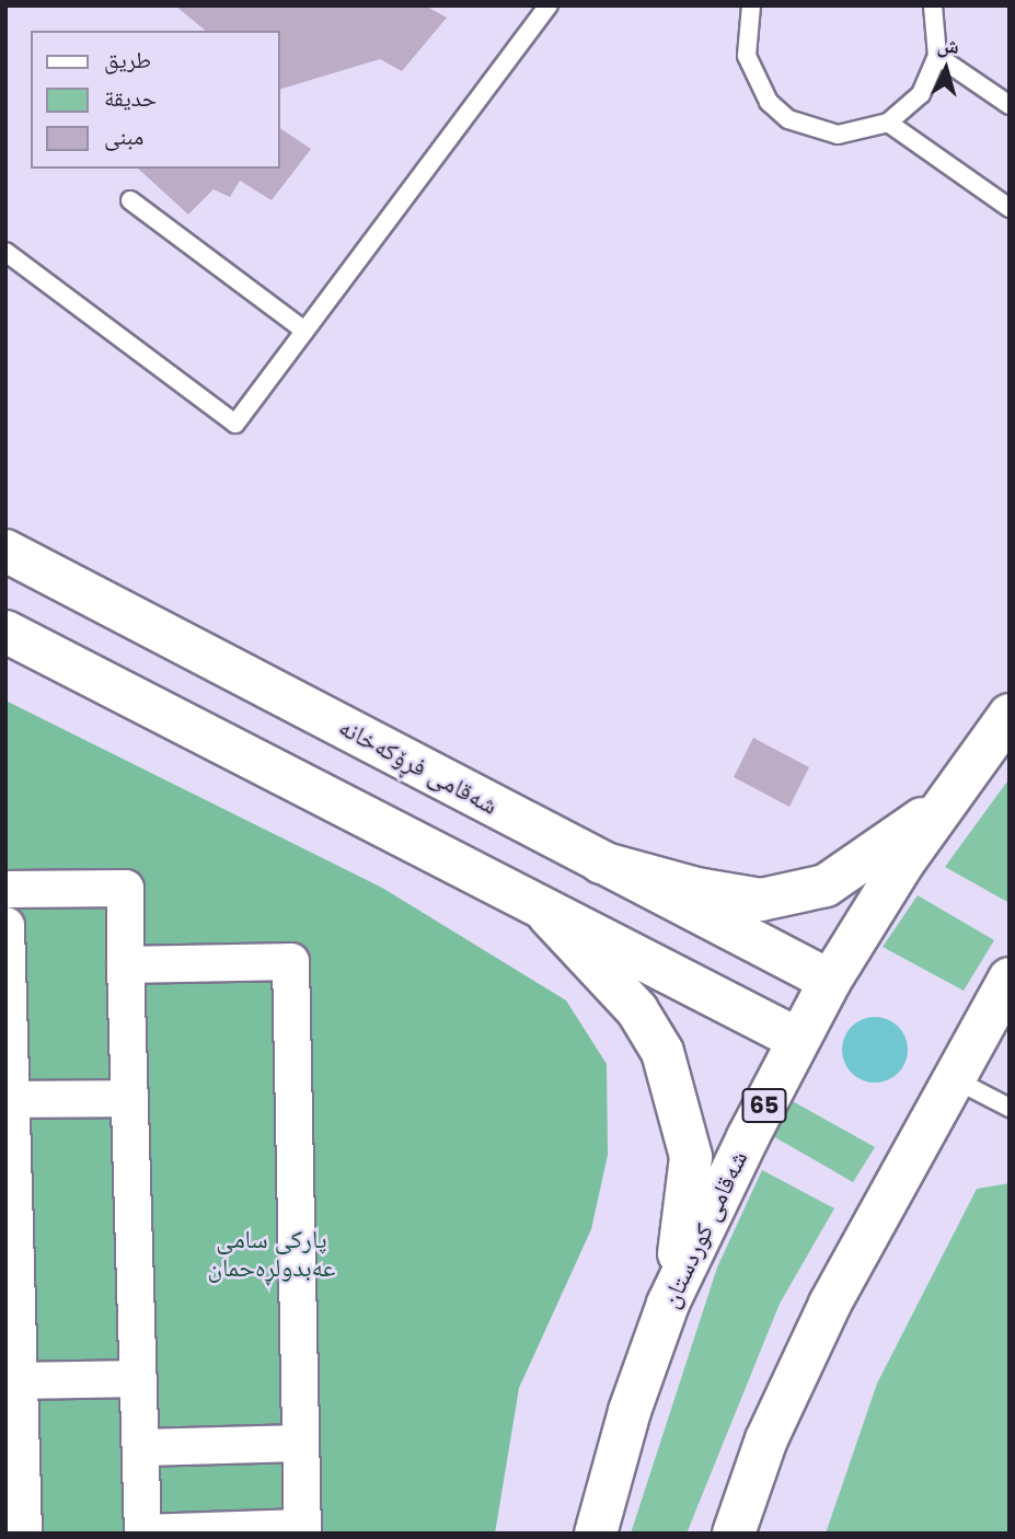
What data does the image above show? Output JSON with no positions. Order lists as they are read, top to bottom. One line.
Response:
{"streets":{"main road":["شەقامی فڕۆکەخانە","65","شەقامی کوردستان"]},"crossings":[["شەقامی فڕۆکەخانە","شەقامی کوردستان"]],"parks":["پارکی سامی عەبدولڕەحمان"],"legend":["طريق","حديقة","مبنى"],"north":"top"}
